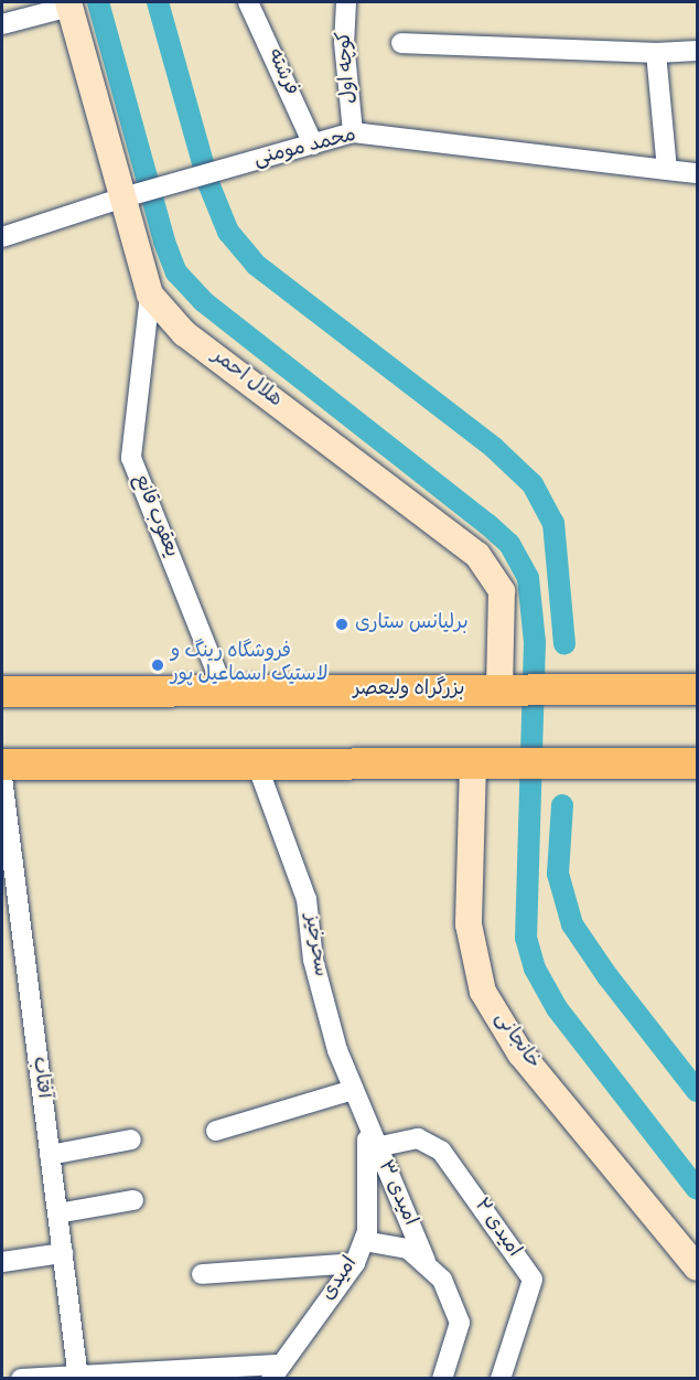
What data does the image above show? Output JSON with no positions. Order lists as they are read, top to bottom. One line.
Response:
{"streets":{"highway":["بزرگراه ولیعصر"],"main road":["هلال احمر","خانجانی"],"street":["کوچه اول","فرشته","محمد مومنی","یعقوب قانع","سحرخیز","آفتاب","امیدی ۳","امیدی ۲","امیدی"]},"crossings":[["کوچه اول","محمد مومنی"],["فرشته","محمد مومنی"],["محمد مومنی","هلال احمر"],["هلال احمر","یعقوب قانع"],["هلال احمر","بزرگراه ولیعصر"],["یعقوب قانع","بزرگراه ولیعصر"],["سحرخیز","امیدی ۳"],["سحرخیز","امیدی"],["امیدی ۳","امیدی ۲"],["امیدی ۳","امیدی"]],"places":["برلیانس ستاری","فروشگاه رینگ و لاستیک اسماعیل پور"]}
